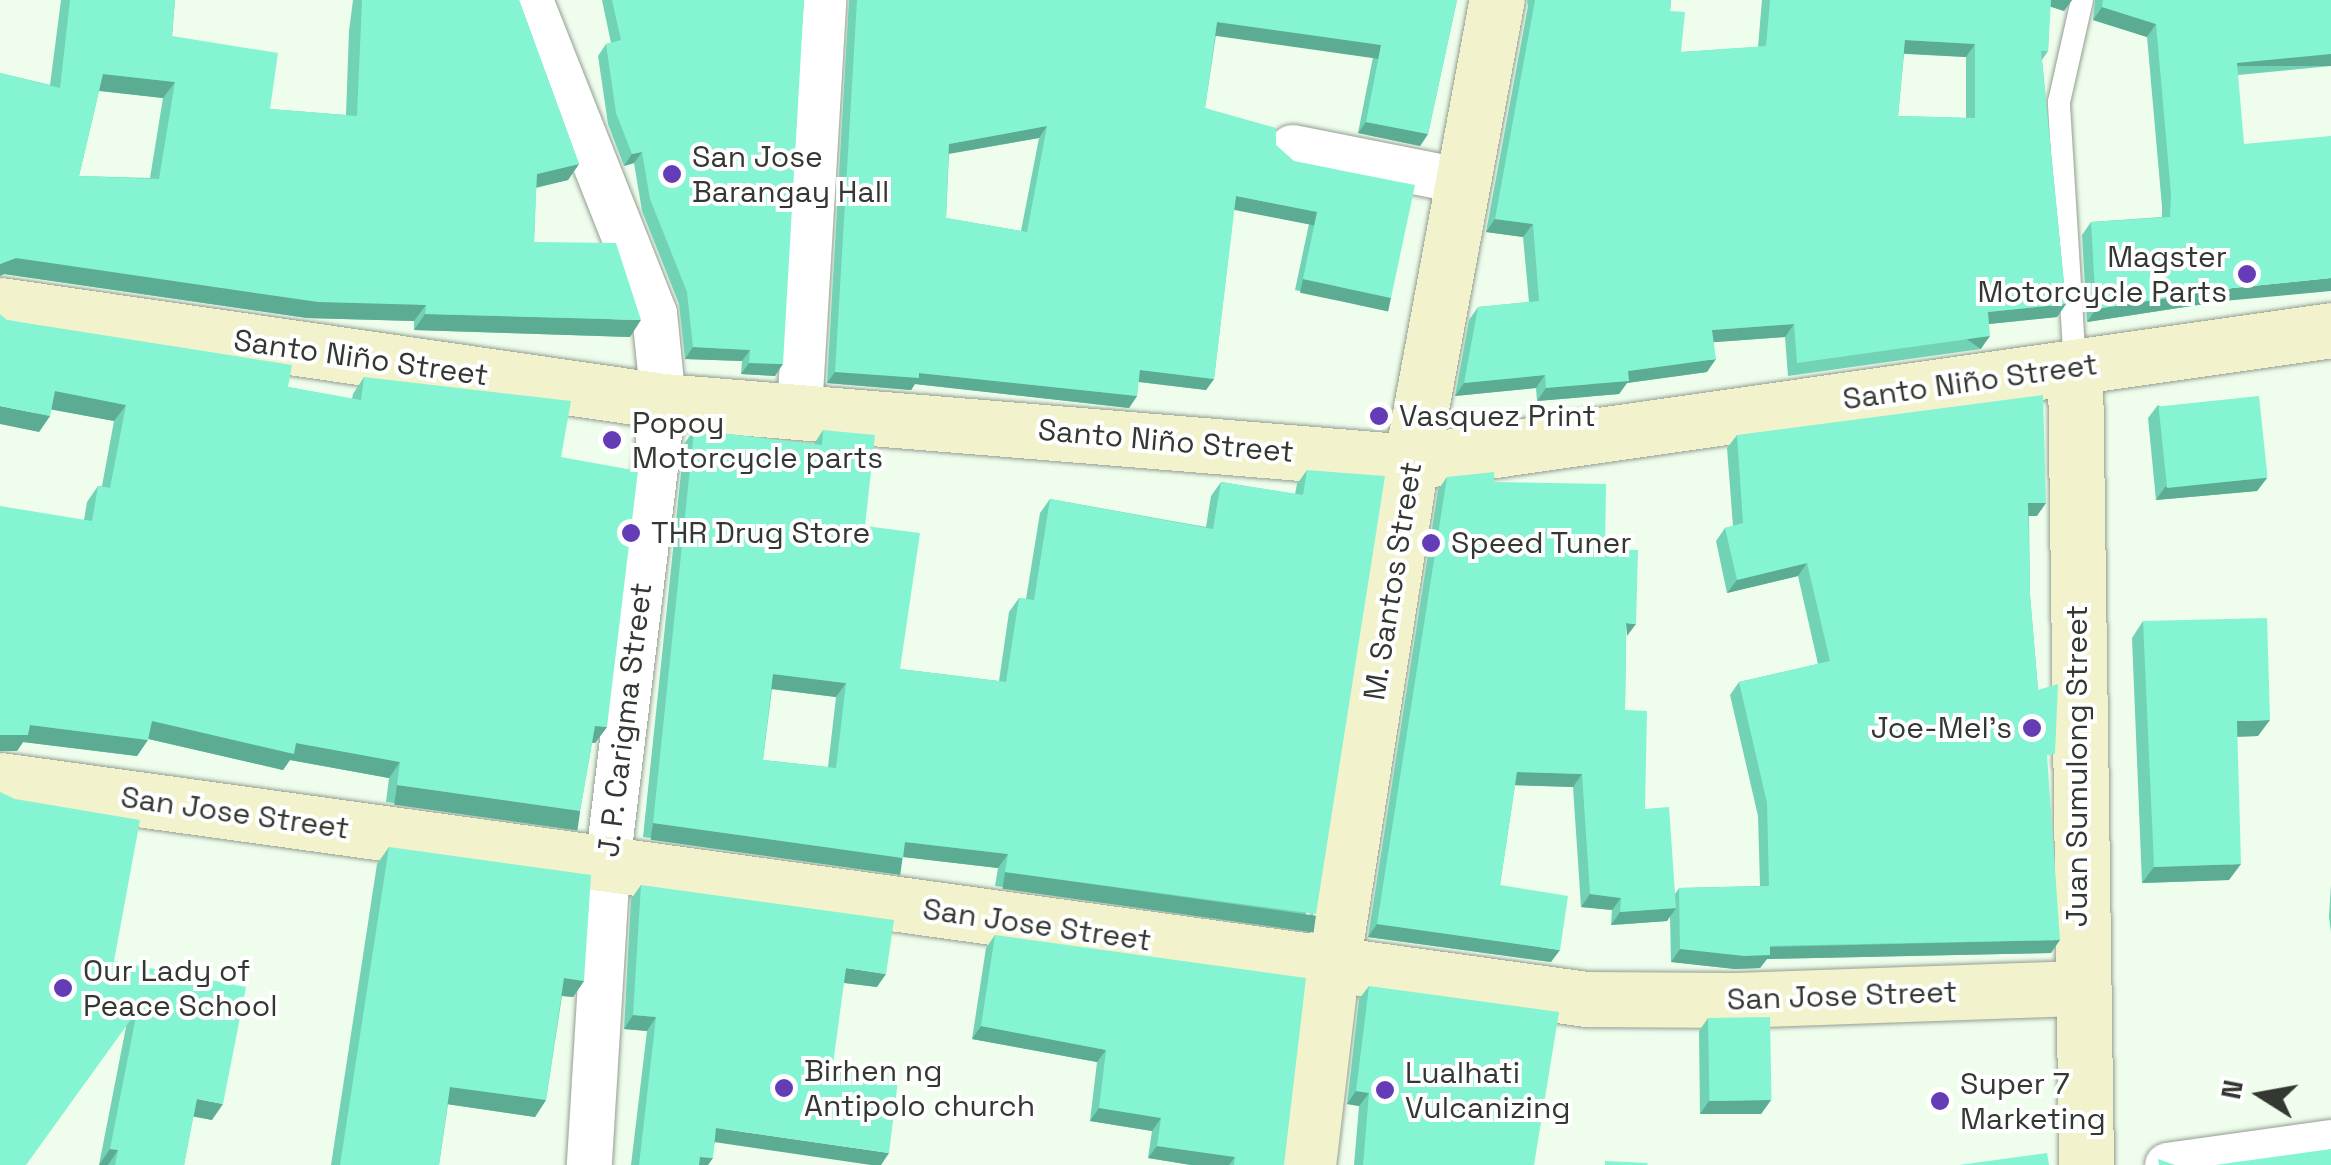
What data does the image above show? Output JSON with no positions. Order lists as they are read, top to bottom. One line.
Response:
{"streets":{"street":["Santo Niño Street","M. Santos Street","J. P. Carigma Street","Juan Sumulong Street","San Jose Street"]},"crossings":[["Santo Niño Street","M. Santos Street"],["Santo Niño Street","J. P. Carigma Street"],["Santo Niño Street","Juan Sumulong Street"],["M. Santos Street","San Jose Street"],["J. P. Carigma Street","San Jose Street"],["Juan Sumulong Street","San Jose Street"]],"places":["San Jose Barangay Hall","Magster Motorcycle Parts","Vasquez Print","Popoy Motorcycle parts","THR Drug Store","Speed Tuner","Joe-Mel's","Our Lady of Peace School","Birhen ng Antipolo church","Lualhati Vulcanizing","Super 7 Marketing"],"north":"left"}
